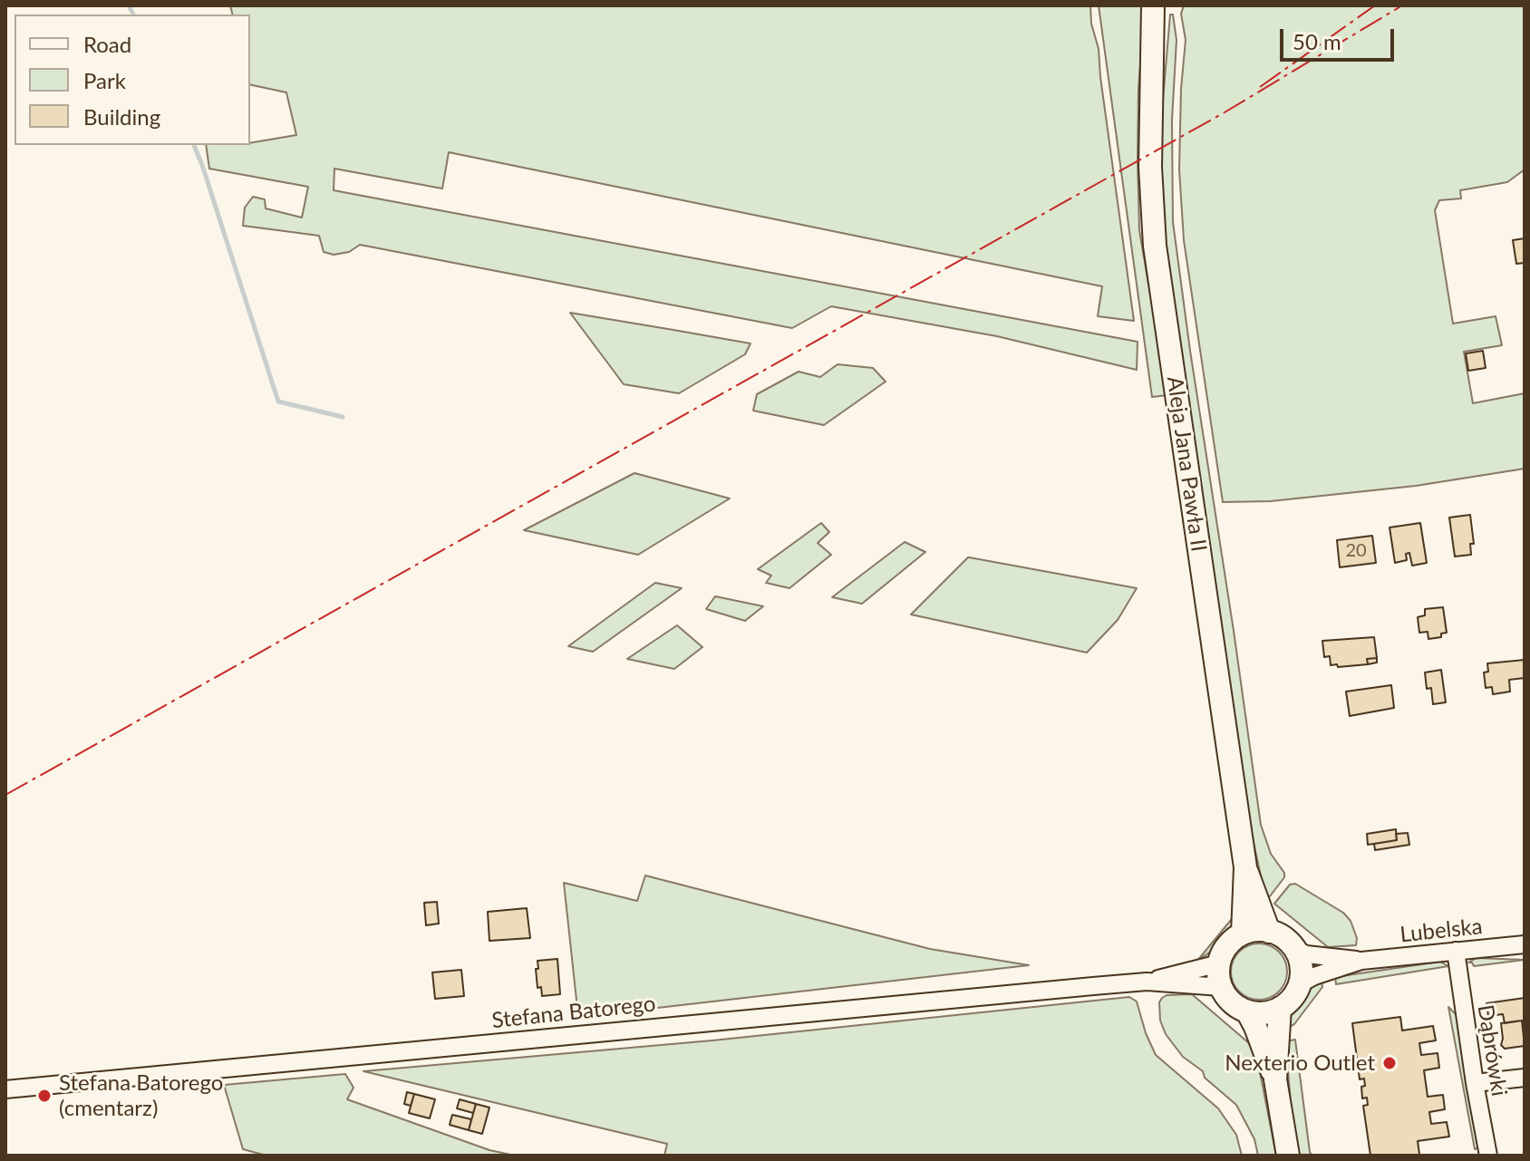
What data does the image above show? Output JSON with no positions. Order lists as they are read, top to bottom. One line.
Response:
{"streets":{"main road":["Aleja Jana Pawła II"],"street":["Lubelska","Stefana Batorego","Dąbrówki"]},"crossings":[["Aleja Jana Pawła II","Lubelska"],["Aleja Jana Pawła II","Stefana Batorego"],["Lubelska","Stefana Batorego"],["Lubelska","Dąbrówki"]],"places":["Nexterio Outlet","Stefana Batorego (cmentarz)"],"house_numbers":["20"],"legend":["Road","Park","Building"],"scale_bar":"50 m"}
